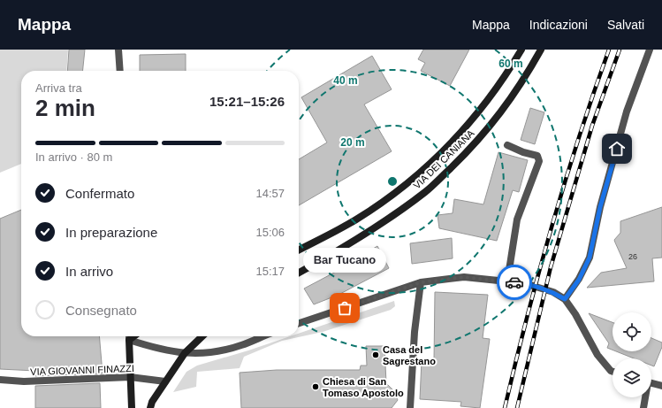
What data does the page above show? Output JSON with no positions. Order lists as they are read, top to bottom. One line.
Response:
{"streets":{"main road":["VIA DEI CANIANA"],"street":["VIA GIOVANNI FINAZZI"]},"places":["Bar Tucano","Casa del Sagrestano","Chiesa di San Tomaso Apostolo"],"house_numbers":["26"],"page":{"header":"Mappa","nav":["Mappa","Indicazioni","Salvati"],"heading":["2 min","Arriva tra","15:21–15:26"],"bar":"In arrivo · 80 m","list":[["Confermato","14:57"],["In preparazione","15:06"],["In arrivo","15:17"],"Consegnato"],"bubble":"Bar Tucano"},"rings":["60 m","40 m","20 m"]}
